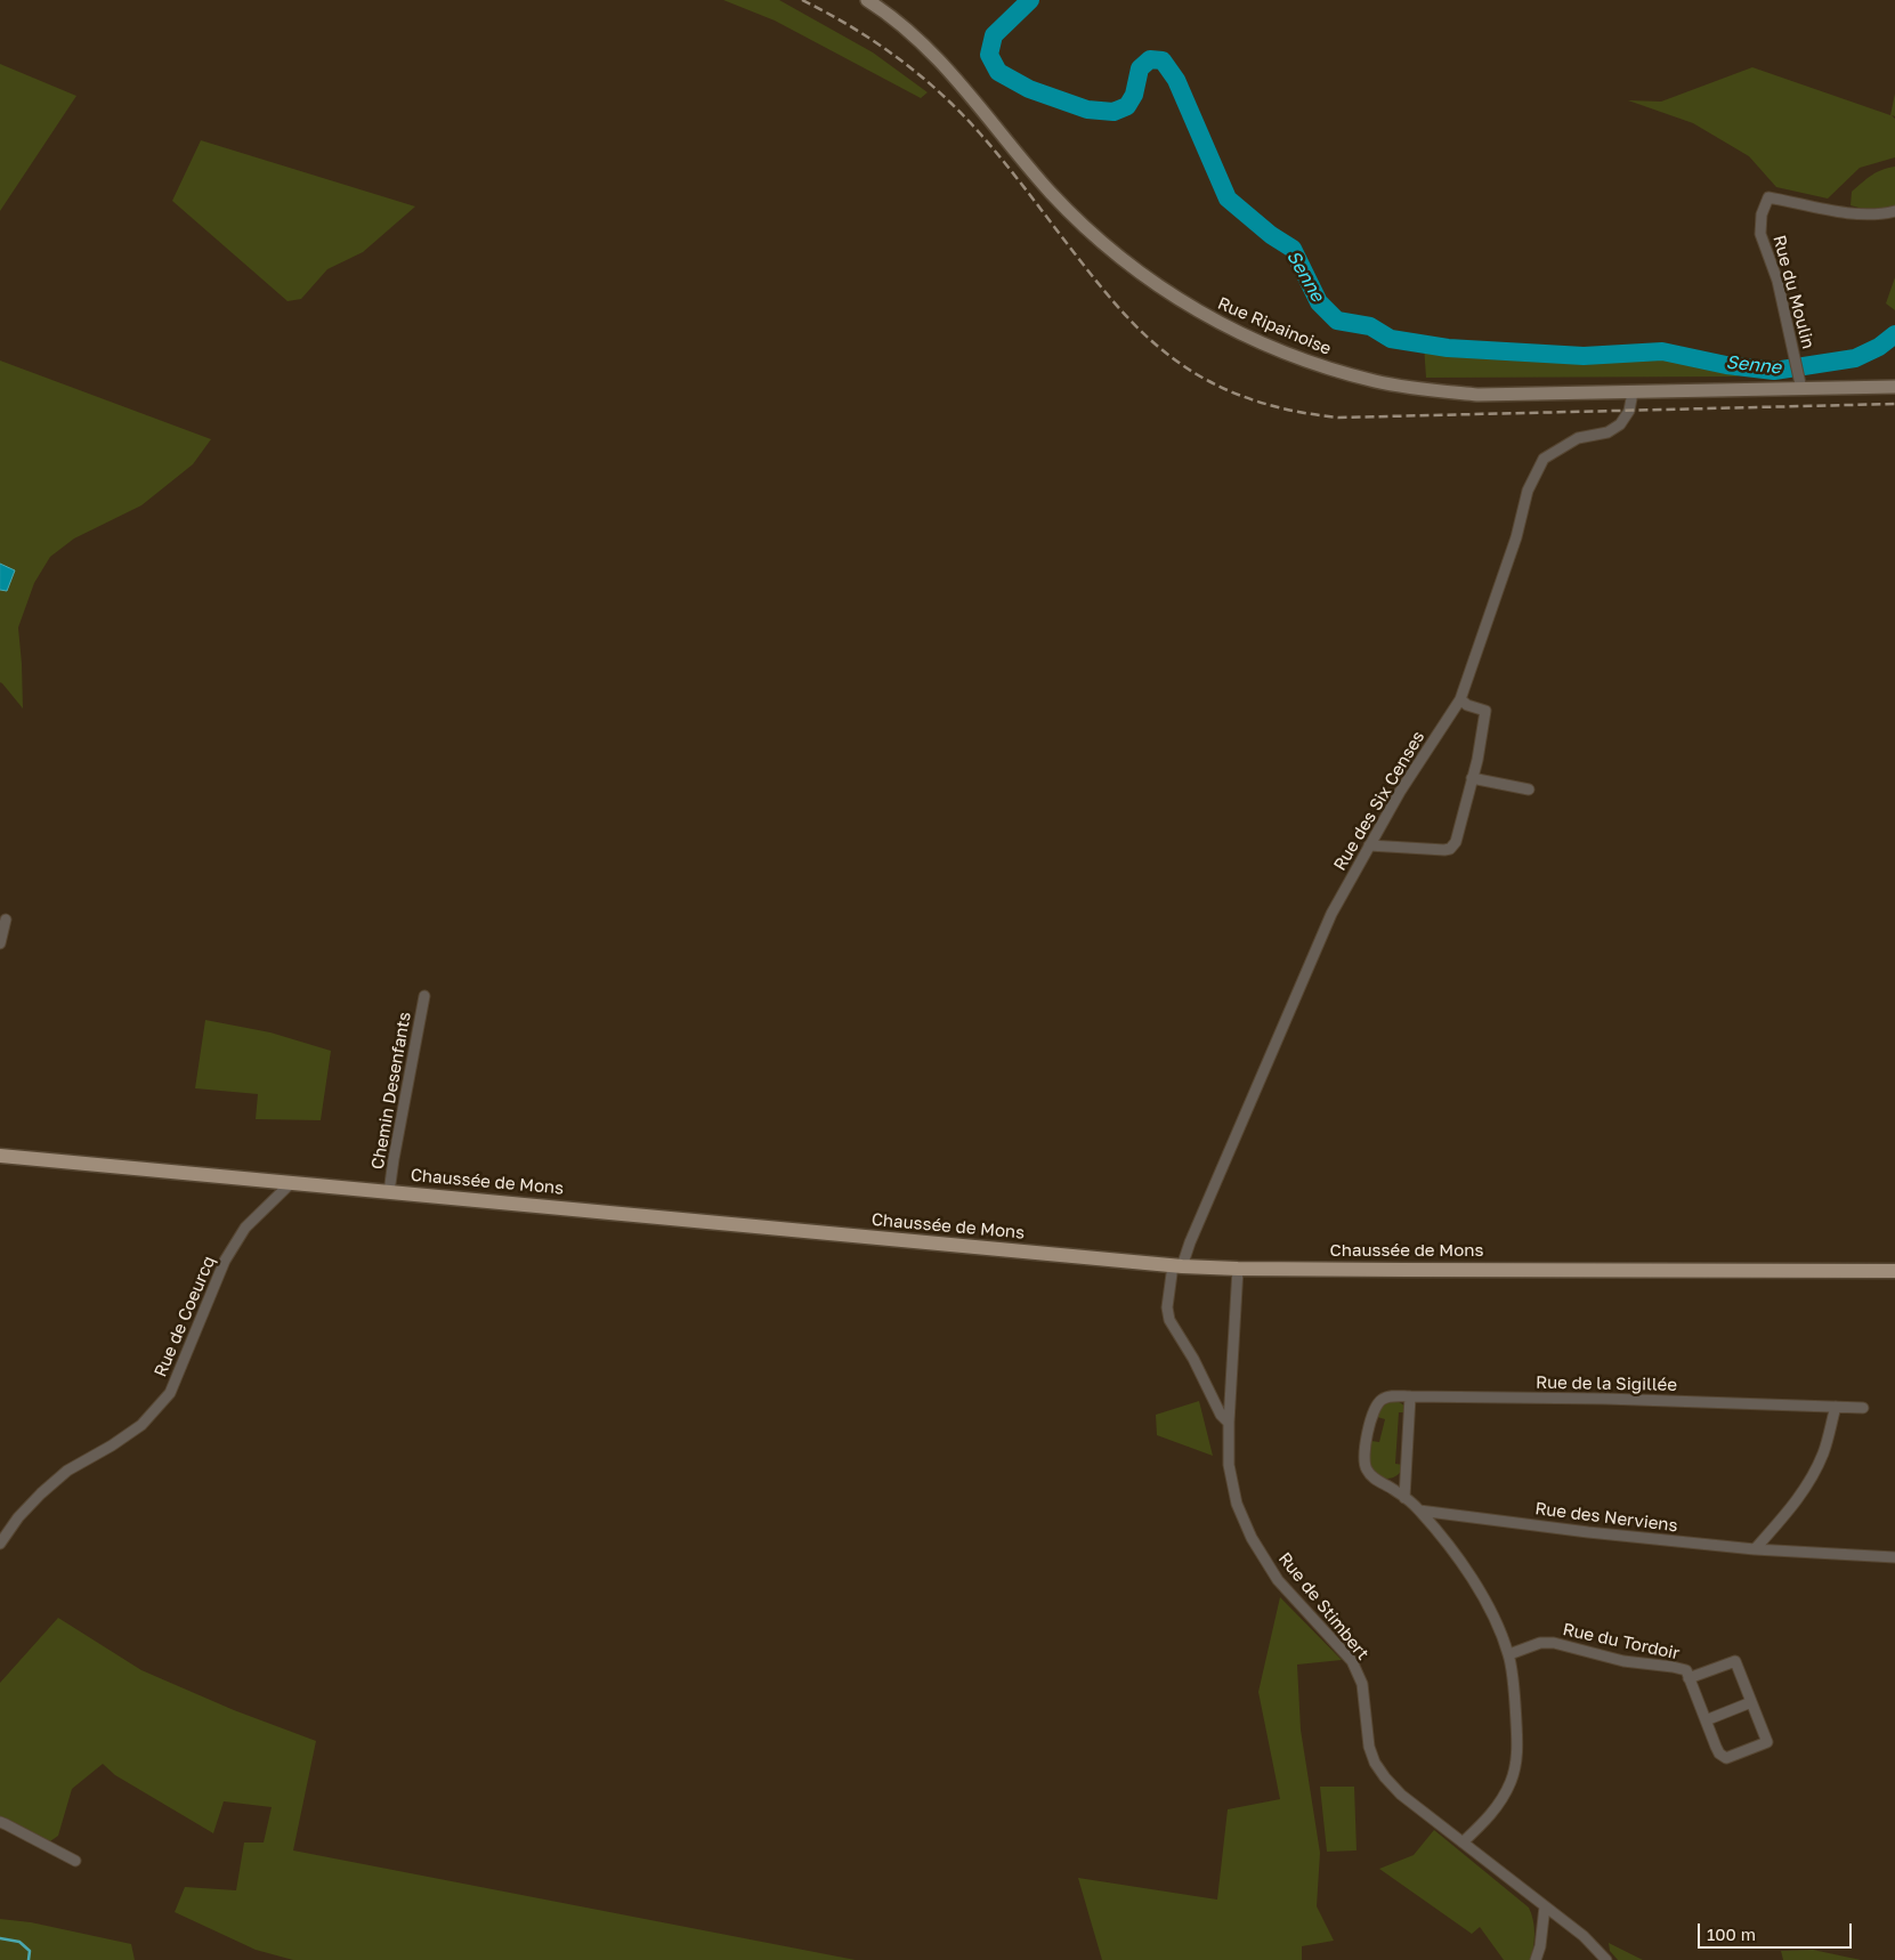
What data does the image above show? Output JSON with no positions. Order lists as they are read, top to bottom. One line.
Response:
{"streets":{"main road":["Chaussée de Mons"],"street":["Rue du Moulin","Rue Ripainoise","Rue des Six Censes","Chemin Desenfants","Rue de Coeurcq","Rue de la Sigillée","Rue des Nerviens","Rue de Stimbert","Rue du Tordoir"]},"crossings":[["Rue du Moulin","Rue Ripainoise"],["Rue Ripainoise","Rue des Six Censes"],["Rue des Six Censes","Chaussée de Mons"],["Chemin Desenfants","Chaussée de Mons"],["Chaussée de Mons","Rue de Coeurcq"],["Chaussée de Mons","Rue de Stimbert"]],"water":["Senne"],"scale_bar":"100 m"}
